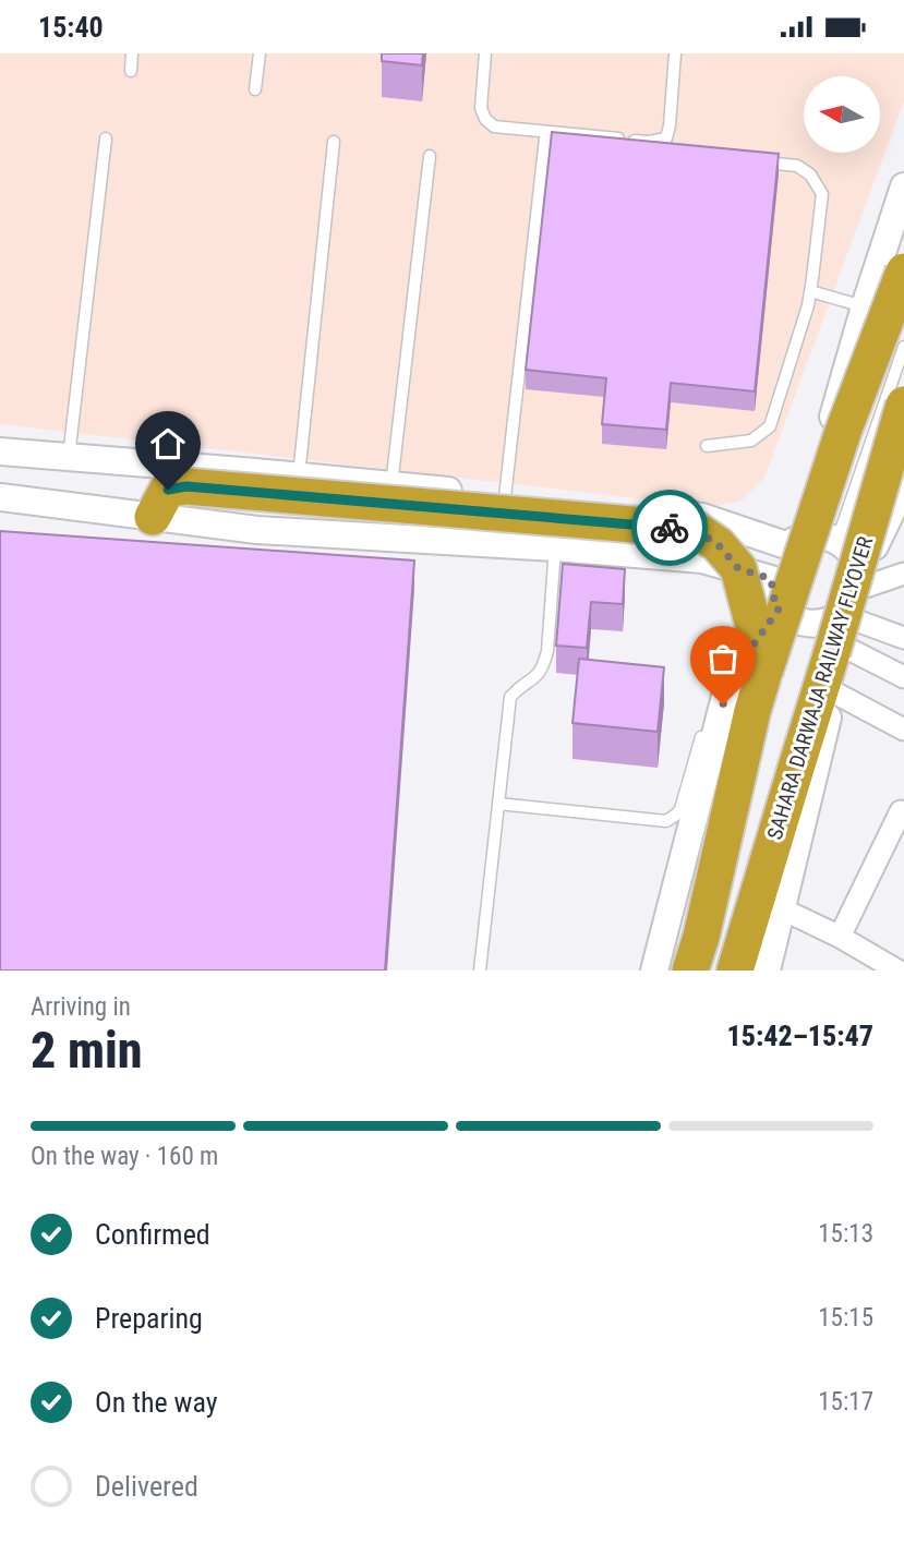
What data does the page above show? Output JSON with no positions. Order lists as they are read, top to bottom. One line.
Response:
{"streets":{"highway":["SAHARA DARWAJA RAILWAY FLYOVER"]},"north":"left","page":{"status":"15:40","heading":["2 min","Arriving in","15:42–15:47"],"bar":"On the way · 160 m","list":[["Confirmed","15:13"],["Preparing","15:15"],["On the way","15:17"],"Delivered"]}}
